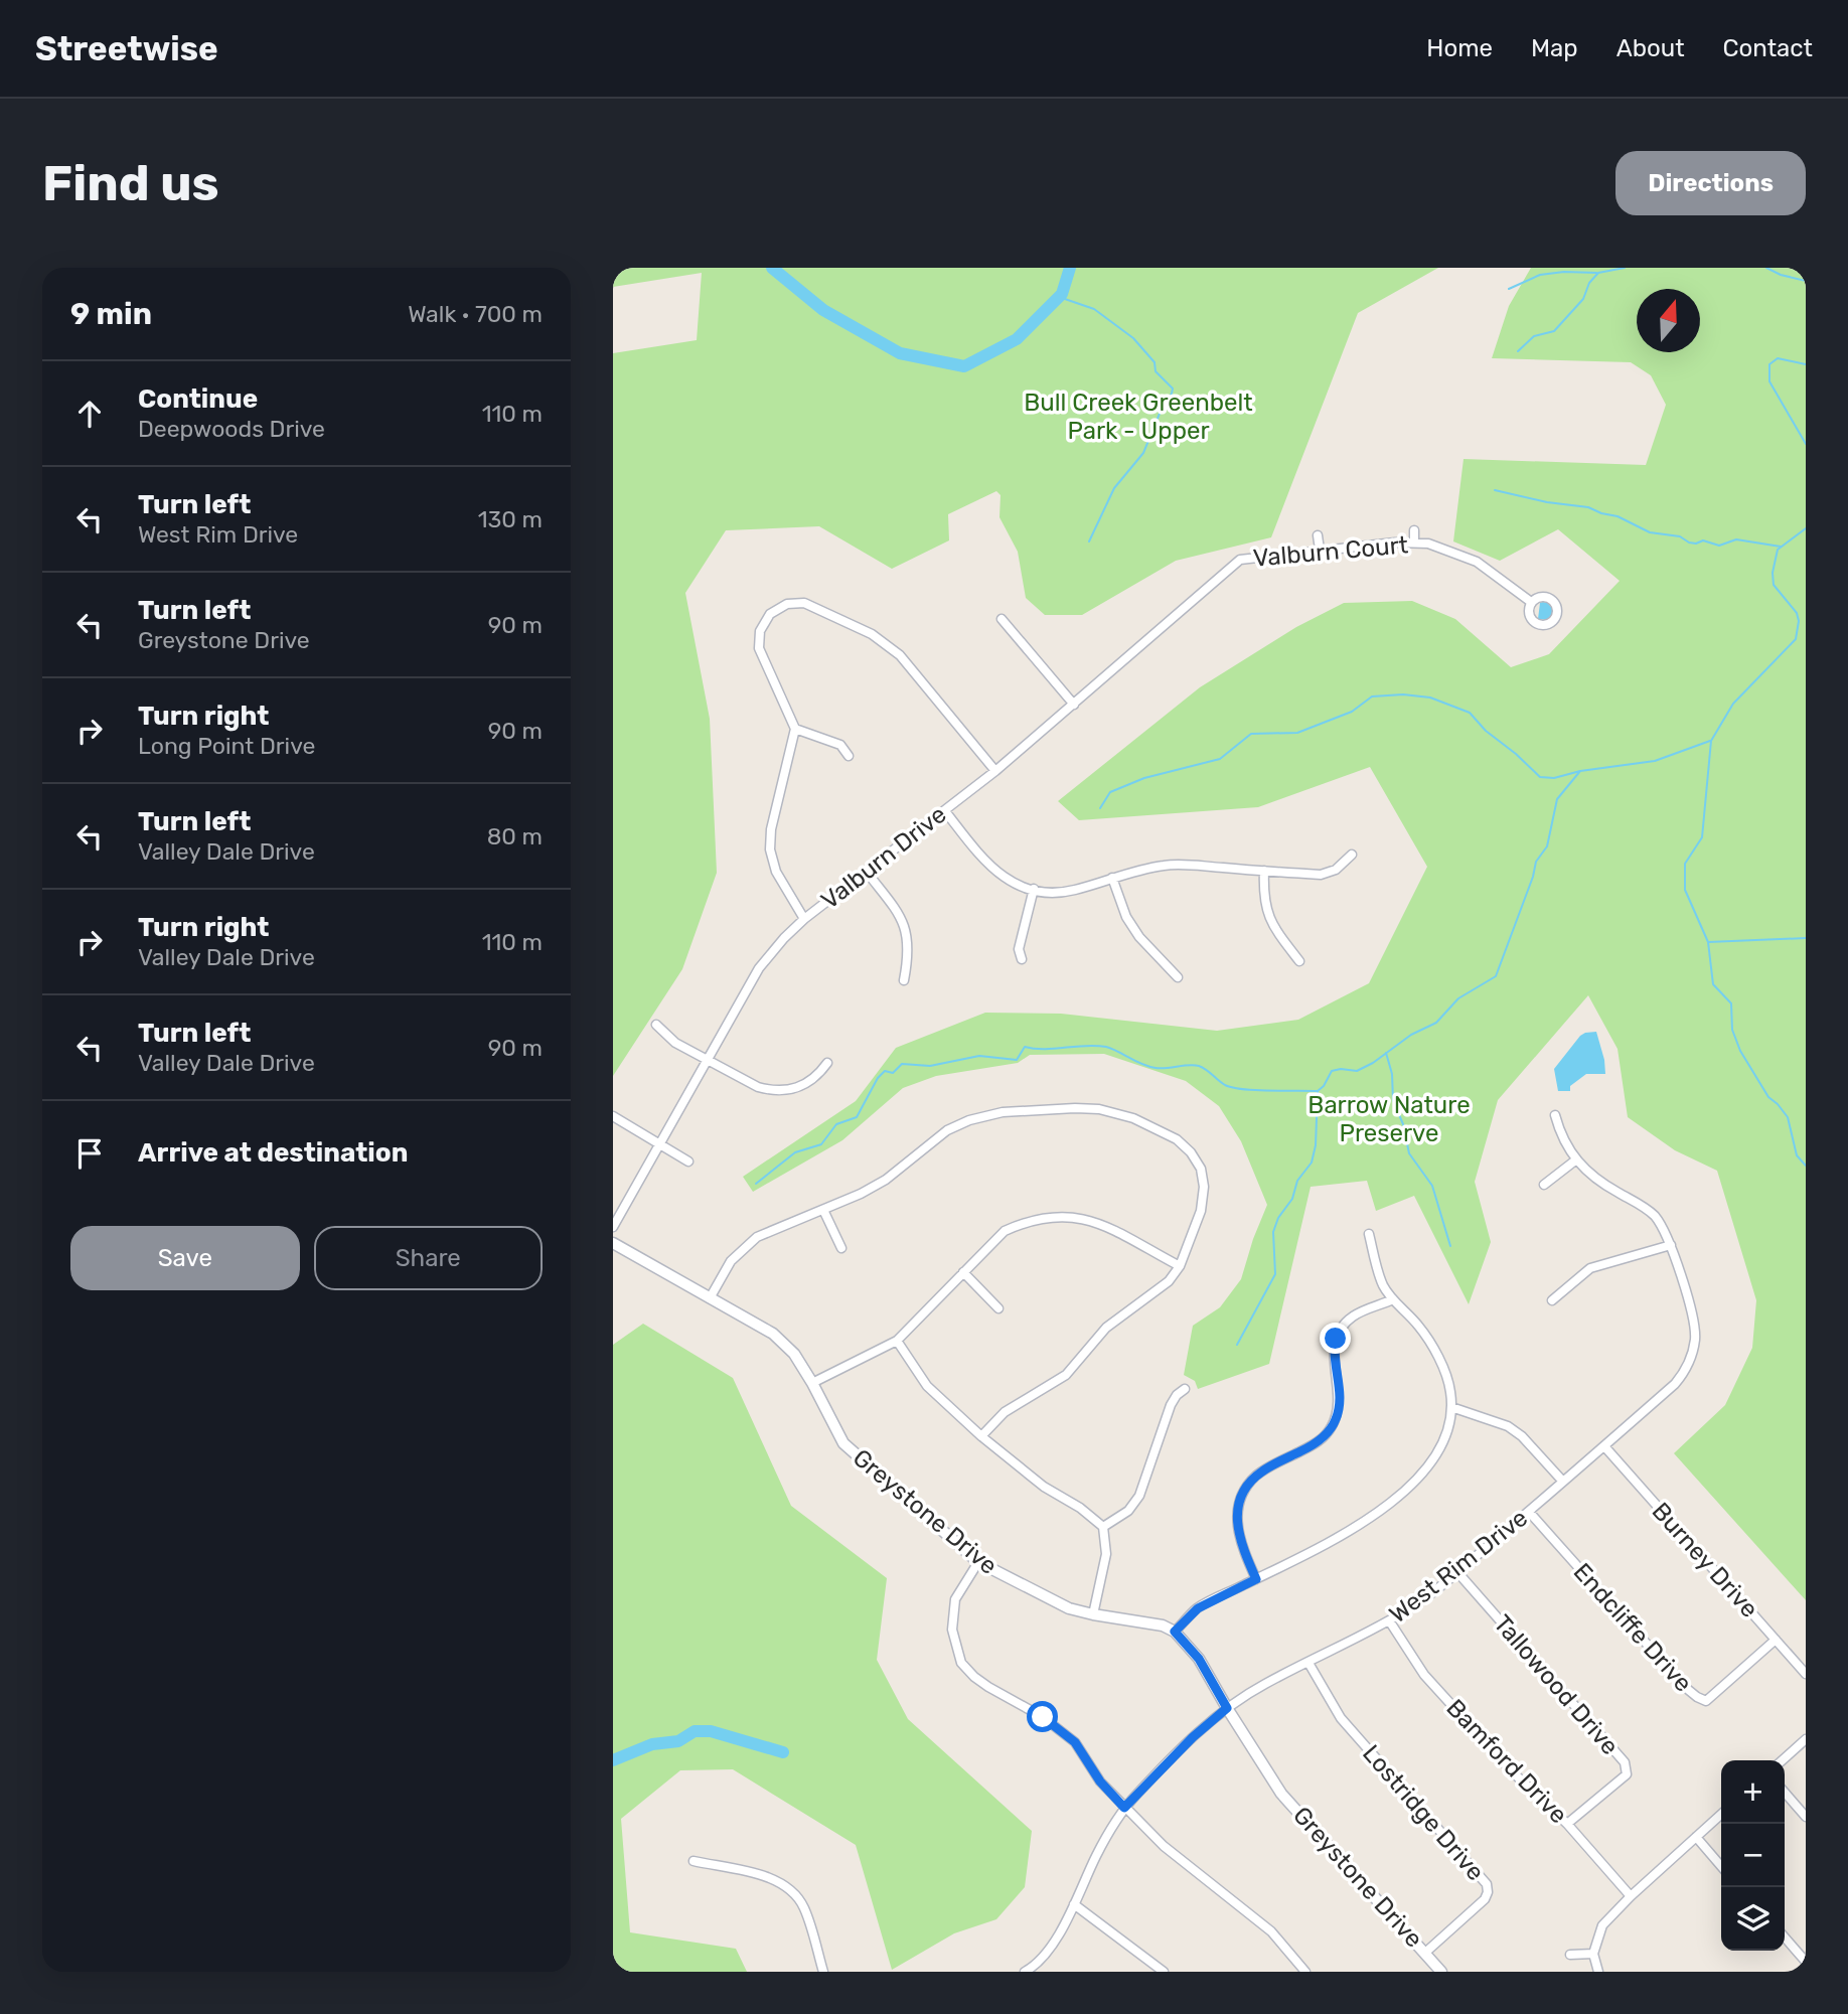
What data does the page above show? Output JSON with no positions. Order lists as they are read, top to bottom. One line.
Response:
{"streets":{"street":["Valburn Court","Valburn Drive","Greystone Drive","Burney Drive","West Rim Drive","Endcliffe Drive","Tallowood Drive","Bamford Drive","Lostridge Drive"]},"crossings":[["Valburn Court","Valburn Drive"],["Greystone Drive","West Rim Drive"],["Greystone Drive","Lostridge Drive"],["Burney Drive","West Rim Drive"],["Burney Drive","Endcliffe Drive"],["West Rim Drive","Endcliffe Drive"],["West Rim Drive","Tallowood Drive"],["West Rim Drive","Bamford Drive"],["West Rim Drive","Lostridge Drive"],["Tallowood Drive","Bamford Drive"]],"parks":["Bull Creek Greenbelt Park - Upper","Barrow Nature Preserve"],"north":"top","page":{"header":"Streetwise","nav":["Home","Map","About","Contact"],"buttons":["Directions",["Save","Share"]],"title":"Find us","heading":["9 min","Walk · 700 m"],"list":[["Continue","Deepwoods Drive","110 m"],["Turn left","West Rim Drive","130 m"],["Turn left","Greystone Drive","90 m"],["Turn right","Long Point Drive","90 m"],["Turn left","Valley Dale Drive","80 m"],["Turn right","Valley Dale Drive","110 m"],["Turn left","Valley Dale Drive","90 m"],"Arrive at destination"],"map_buttons":["+","−"]}}
